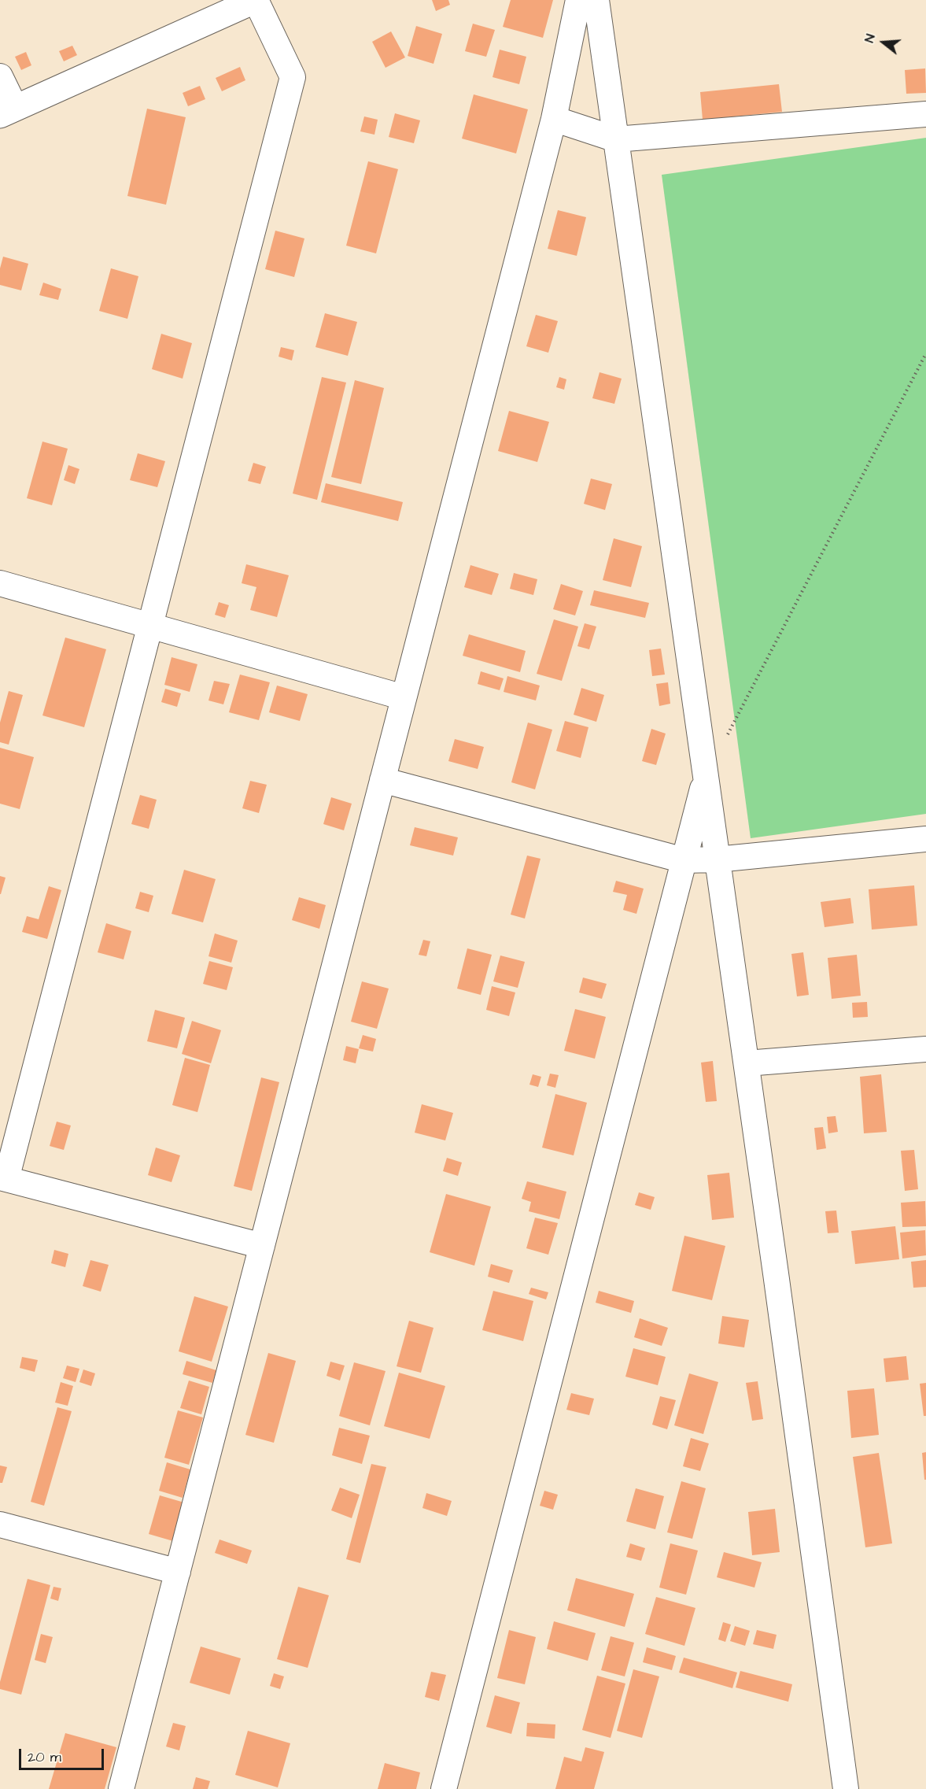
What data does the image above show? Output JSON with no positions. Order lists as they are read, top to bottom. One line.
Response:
{"scale_bar":"20 m","north":"left"}
